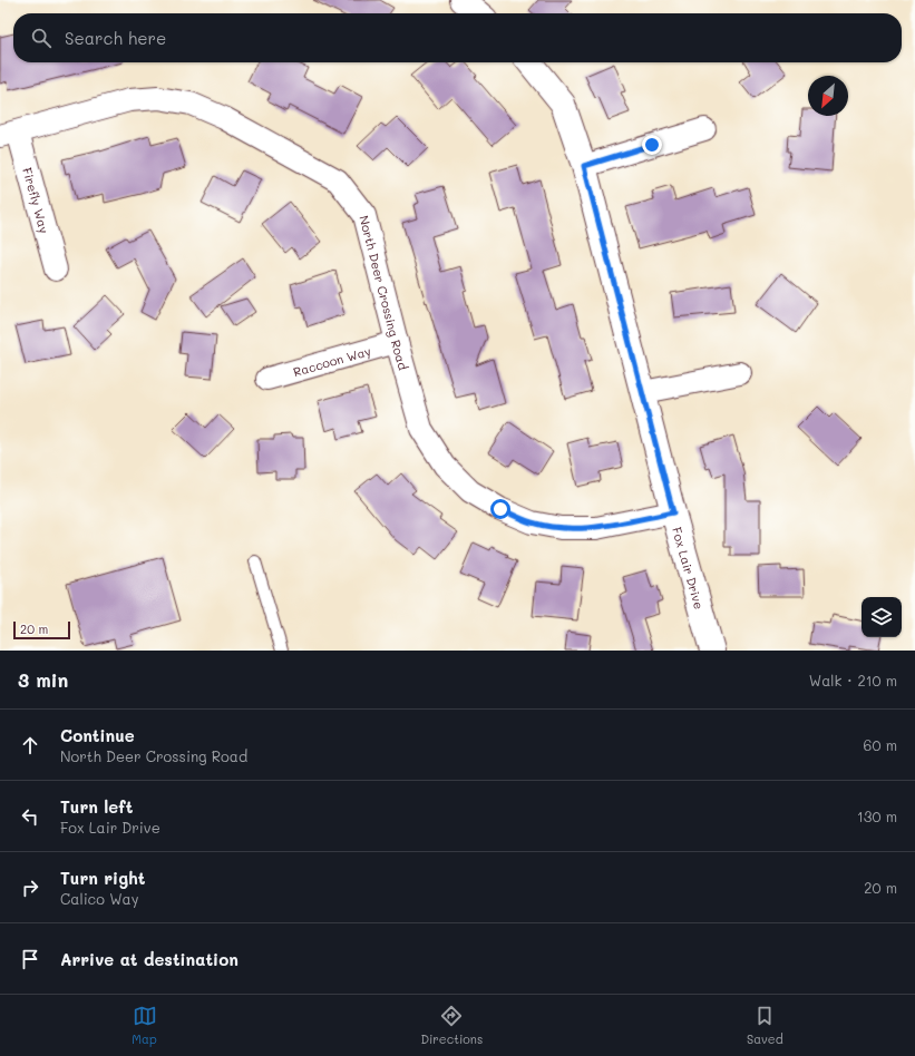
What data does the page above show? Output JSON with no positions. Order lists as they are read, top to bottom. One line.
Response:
{"streets":{"street":["Firefly Way","North Deer Crossing Road","Raccoon Way","Fox Lair Drive"]},"crossings":[["Firefly Way","North Deer Crossing Road"],["North Deer Crossing Road","Raccoon Way"],["North Deer Crossing Road","Fox Lair Drive"]],"scale_bar":"20 m","north":"bottom left","page":{"search":"Search here","scale":"20 m","heading":["3 min","Walk · 210 m"],"list":[["Continue","North Deer Crossing Road","60 m"],["Turn left","Fox Lair Drive","130 m"],["Turn right","Calico Way","20 m"],"Arrive at destination"],"nav":["Map","Directions","Saved"]}}
